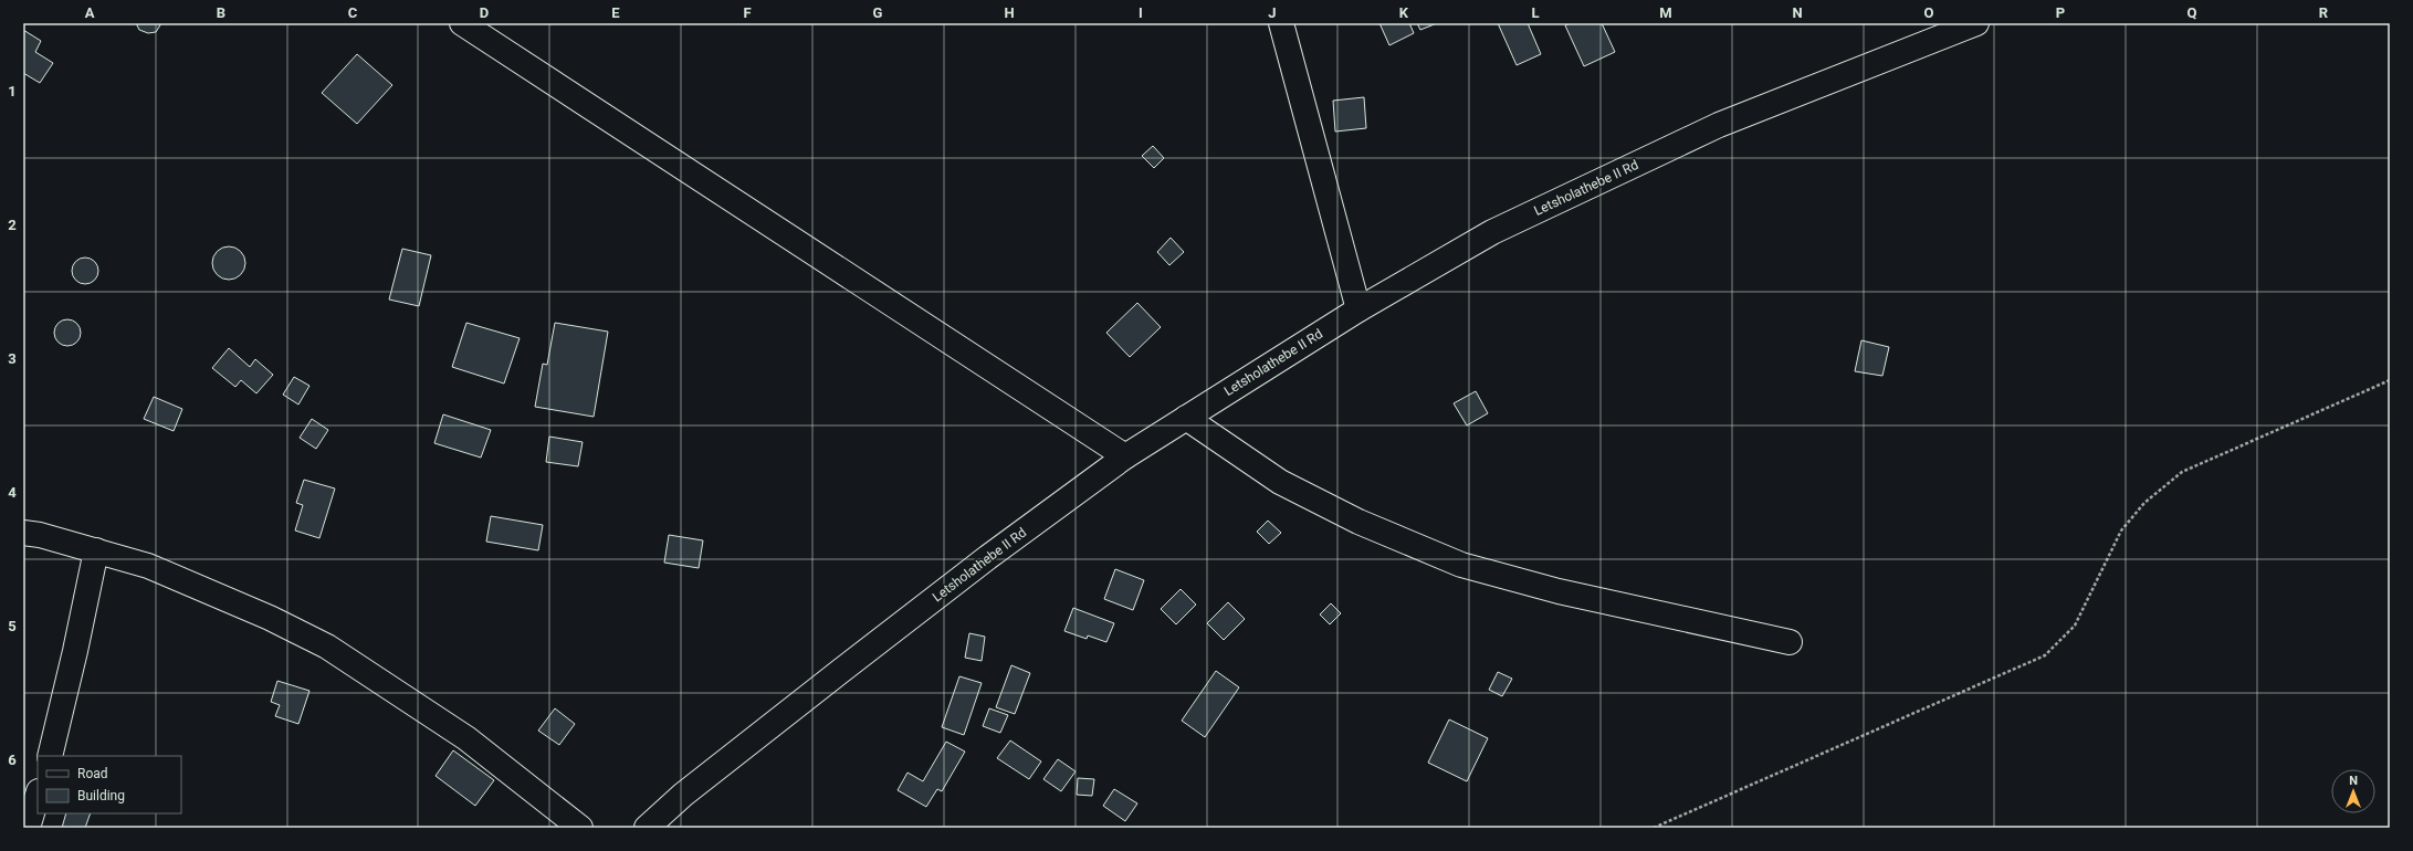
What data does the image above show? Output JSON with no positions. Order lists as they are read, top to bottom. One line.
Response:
{"streets":{"street":["Letsholathebe II Rd"]},"legend":["Road","Building"],"north":"top","grid":{"columns":["A","B","C","D","E","F","G","H","I","J","K","L","M","N","O","P","Q","R"],"rows":["1","2","3","4","5","6"]}}
